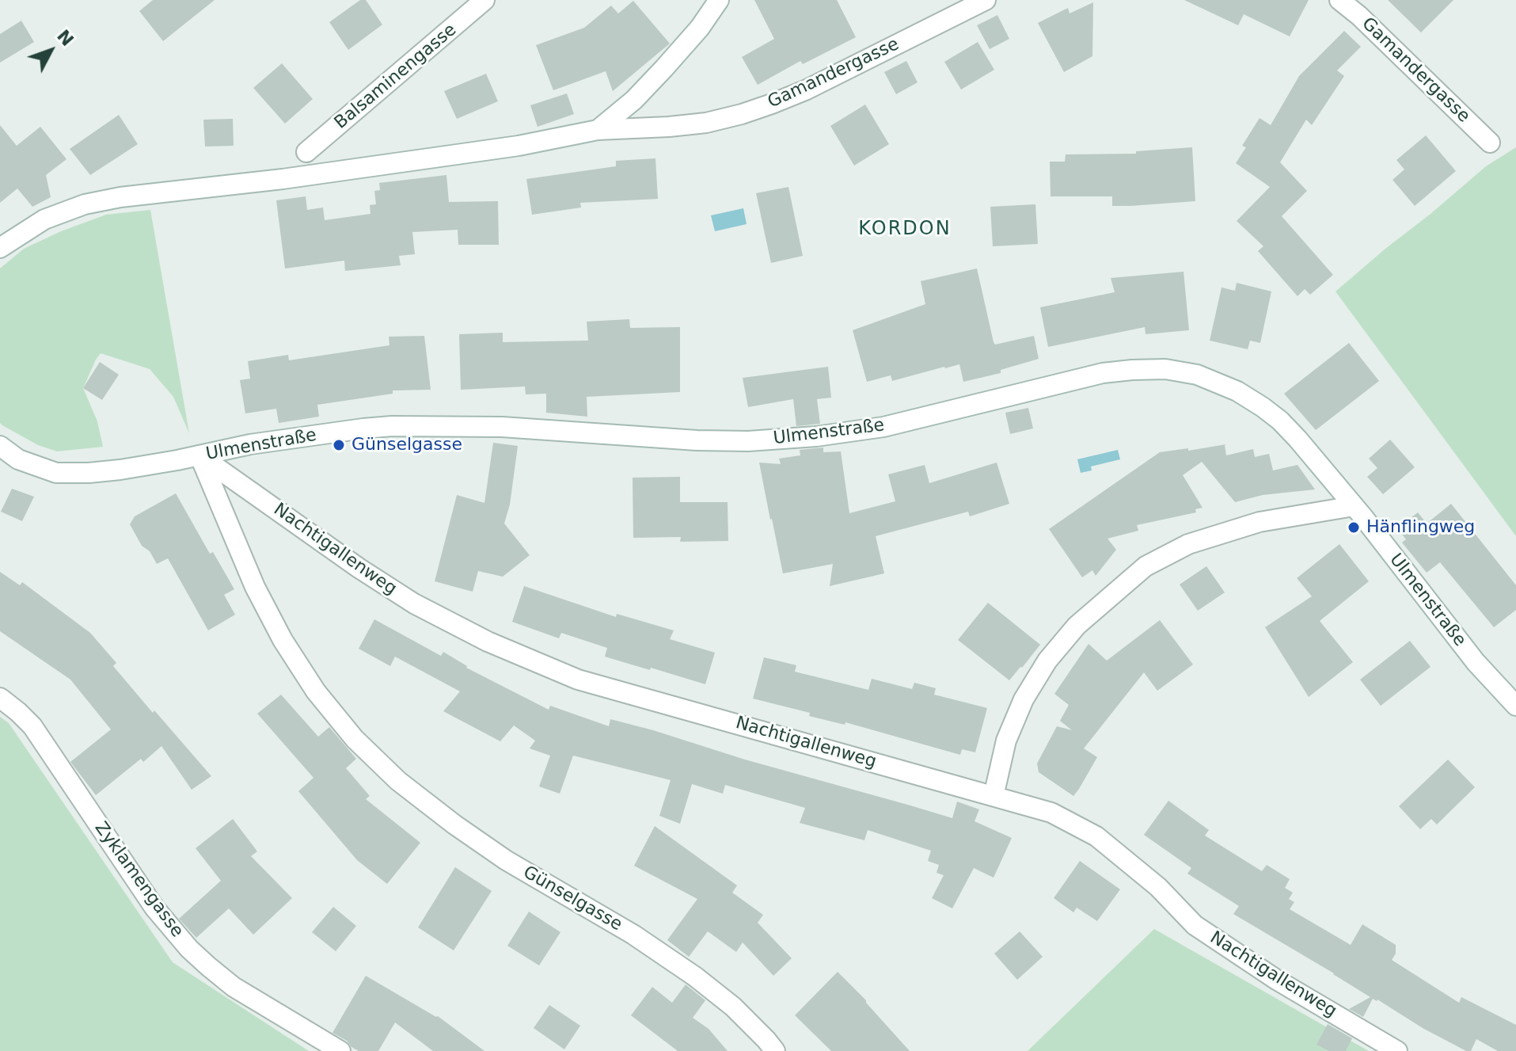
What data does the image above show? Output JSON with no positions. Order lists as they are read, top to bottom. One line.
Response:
{"streets":{"street":["Gamandergasse","Balsaminengasse","Ulmenstraße","Nachtigallenweg","Zyklamengasse","Günselgasse"]},"crossings":[["Ulmenstraße","Nachtigallenweg"],["Ulmenstraße","Günselgasse"],["Nachtigallenweg","Günselgasse"]],"districts":["KORDON"],"places":["Günselgasse","Hänflingweg"],"north":"top right"}
